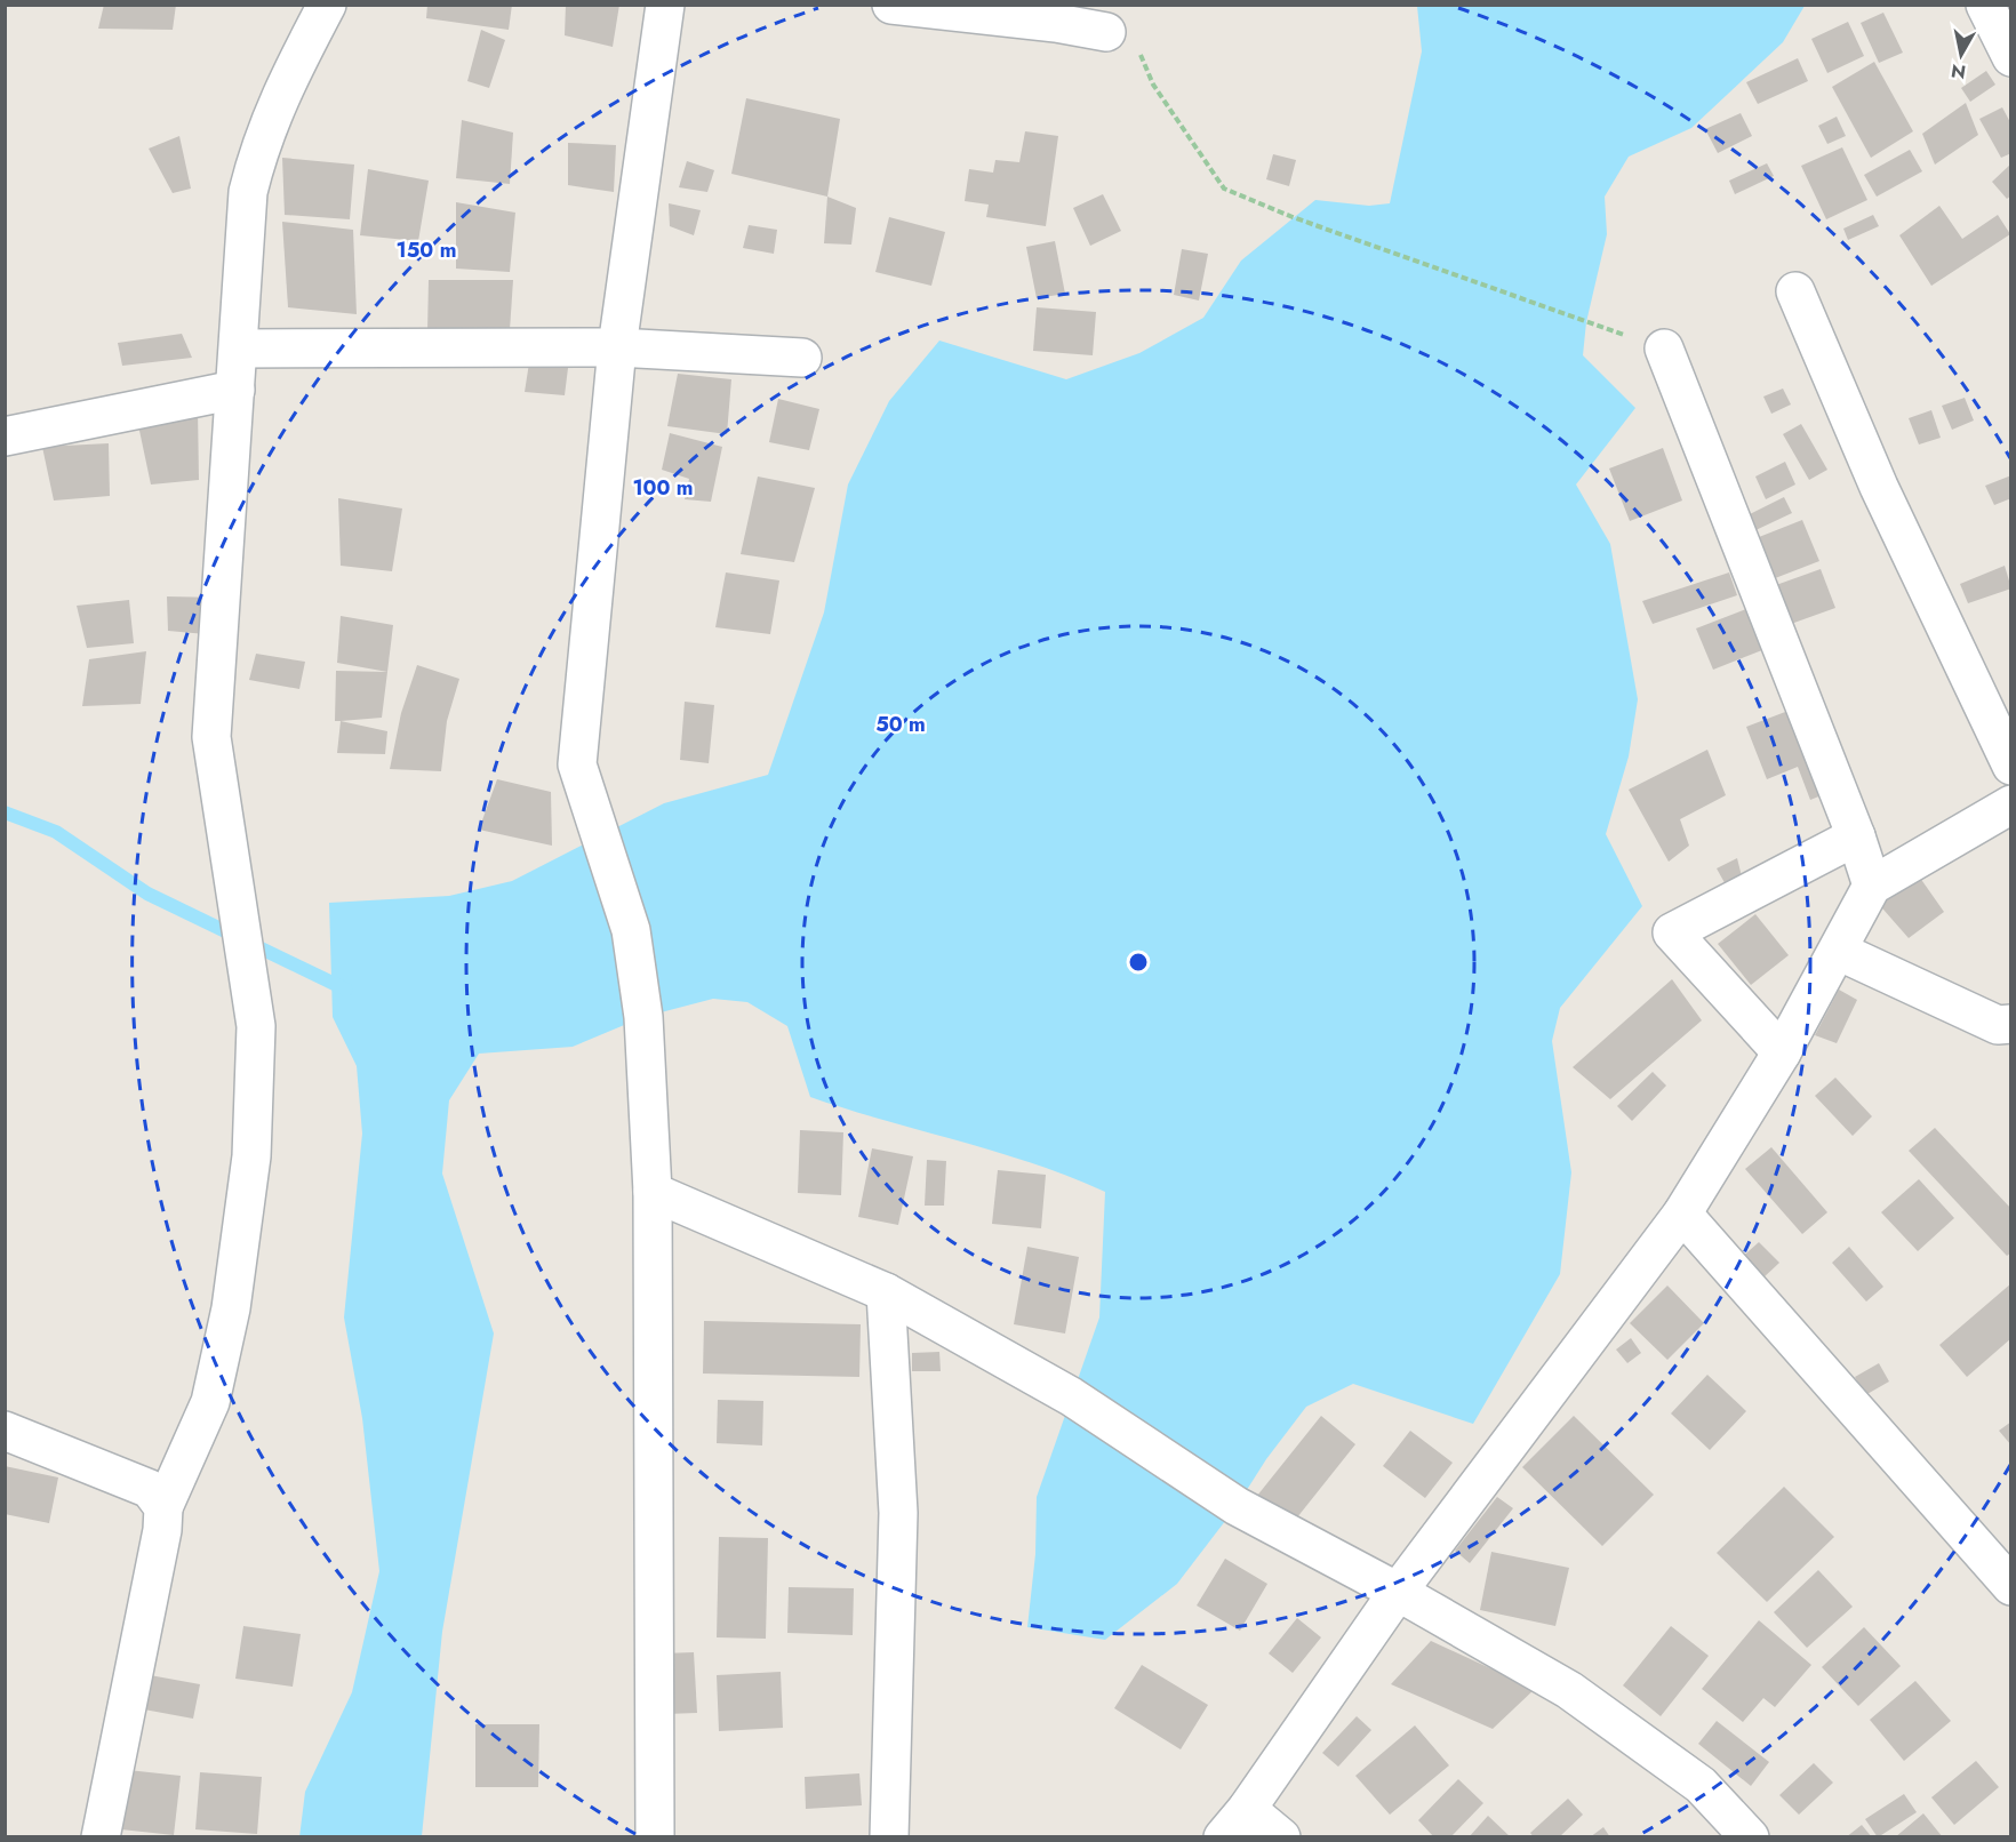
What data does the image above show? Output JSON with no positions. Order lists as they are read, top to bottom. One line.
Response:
{"north":"bottom","rings":["150 m","100 m","50 m"]}
